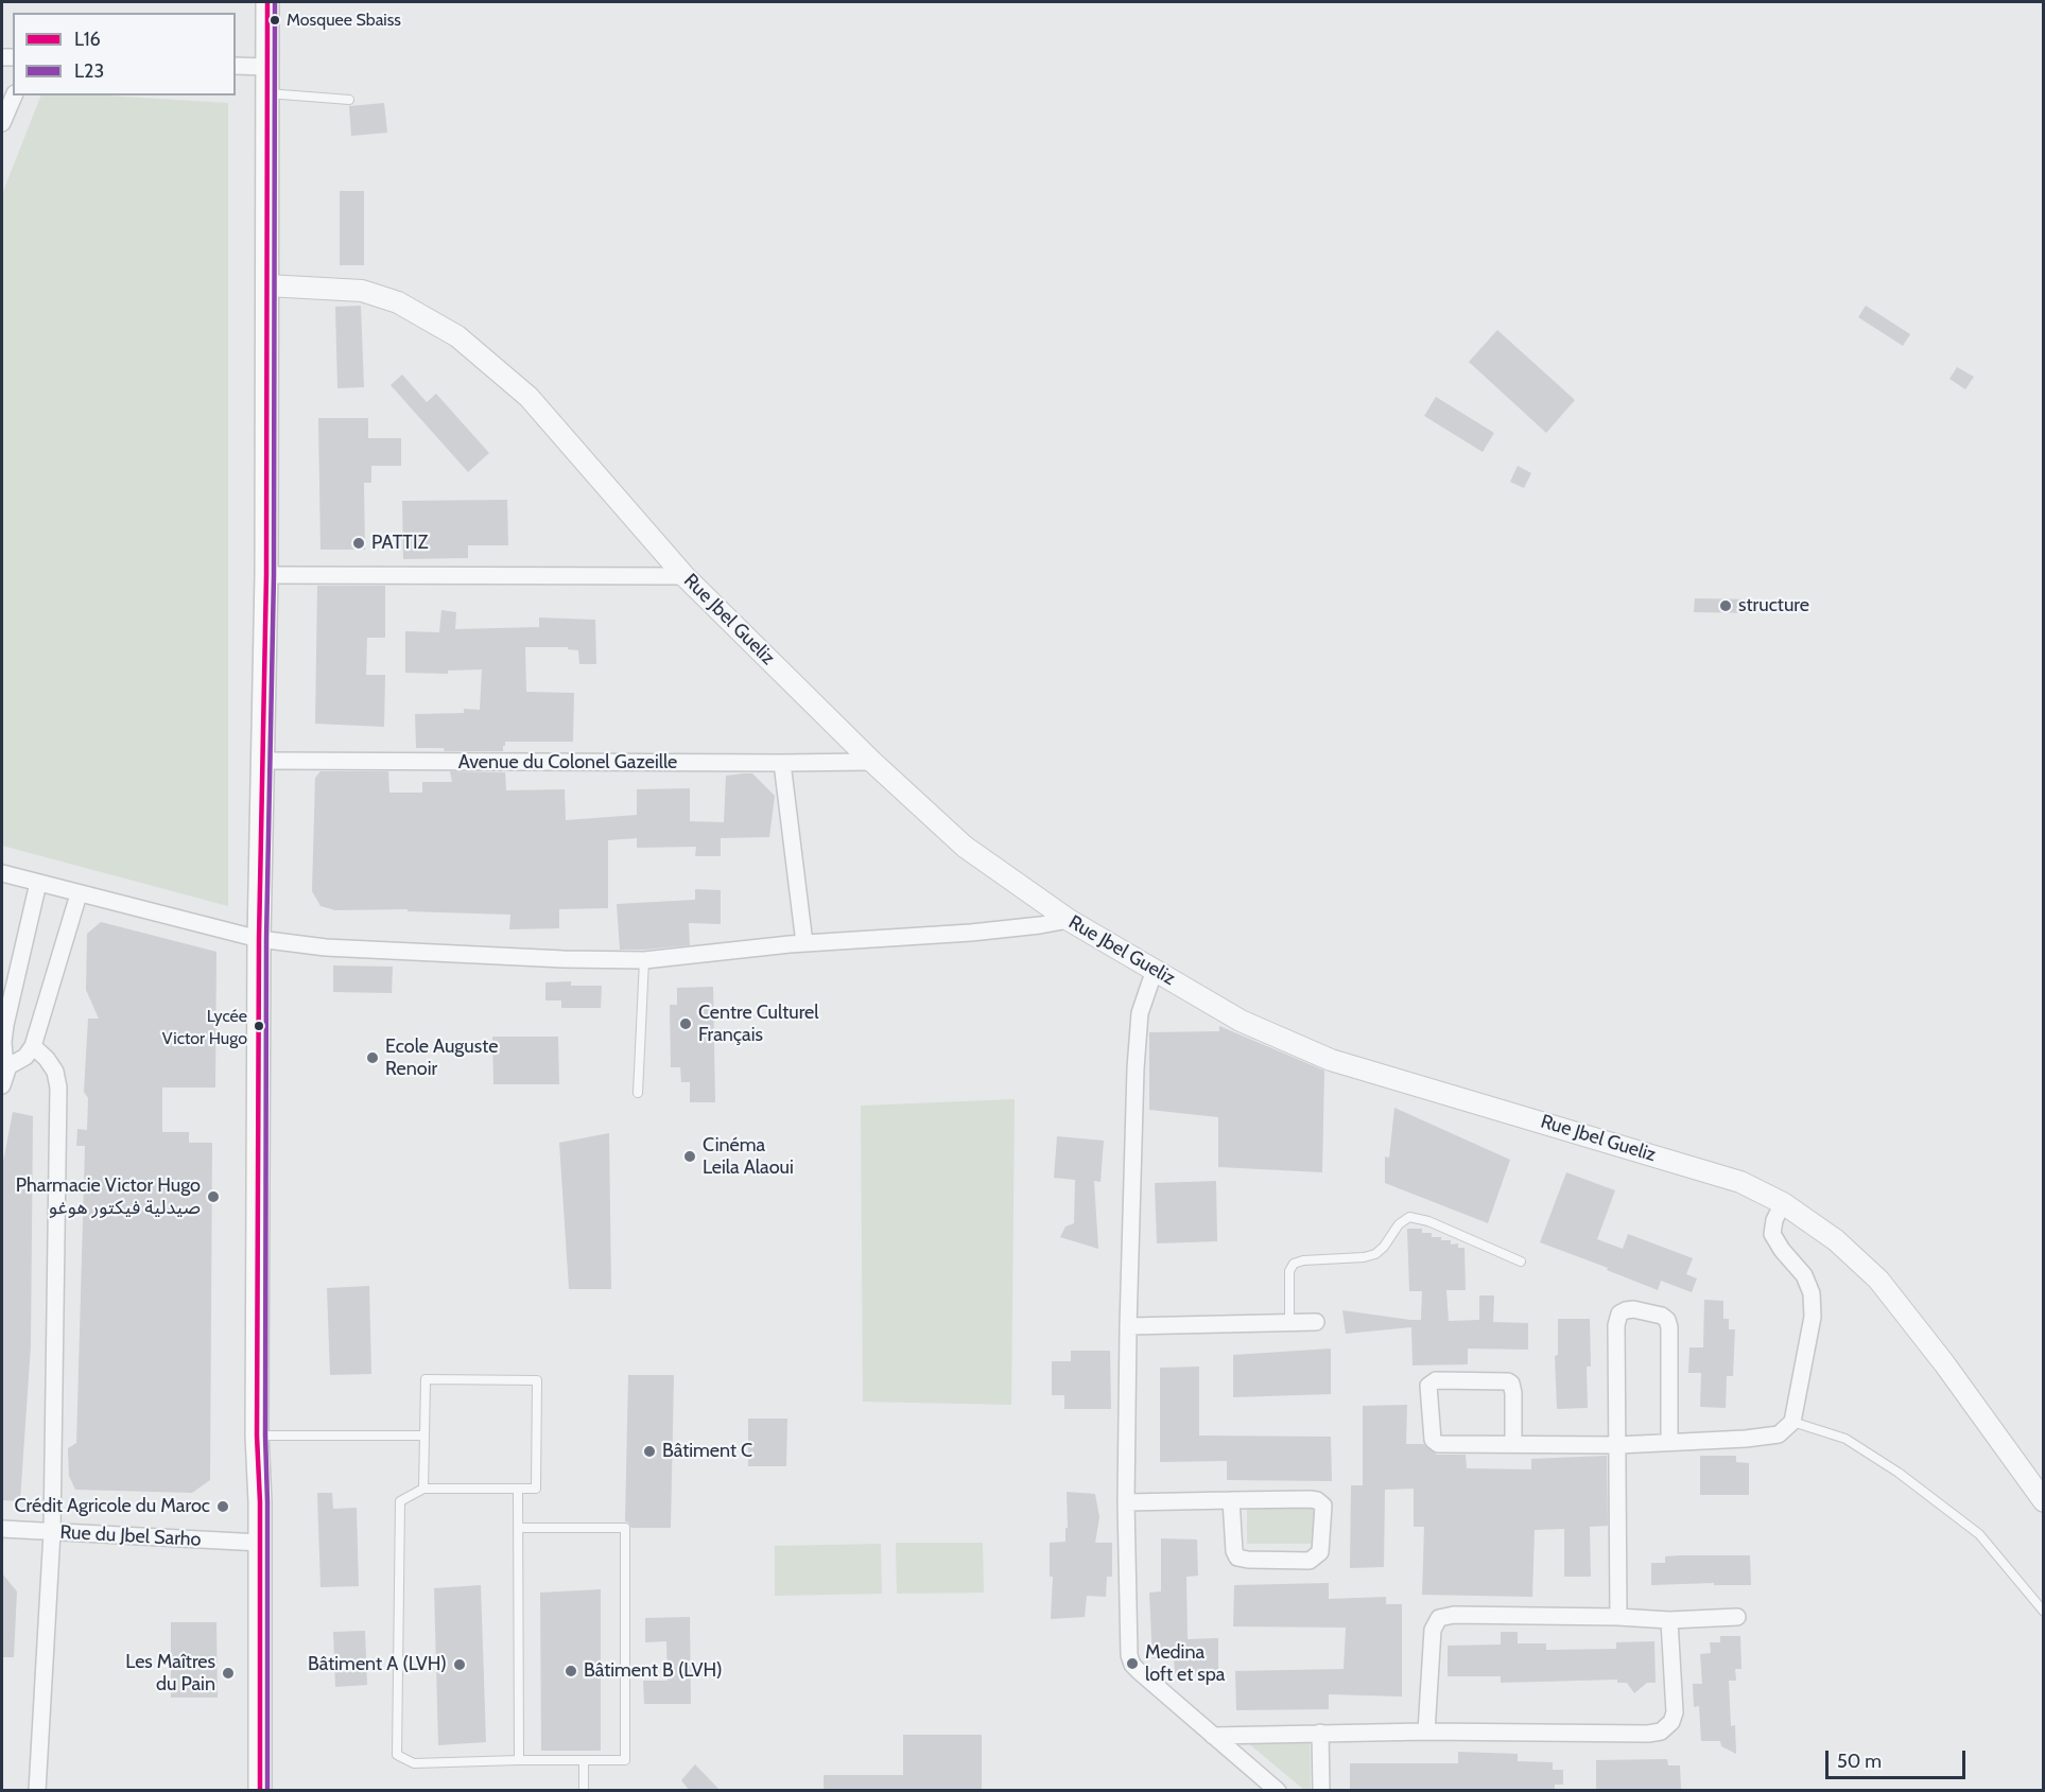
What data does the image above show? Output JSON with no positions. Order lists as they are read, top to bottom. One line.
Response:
{"streets":{"street":["Rue Jbel Gueliz","Avenue du Colonel Gazeille","Rue du Jbel Sarho"]},"crossings":[["Rue Jbel Gueliz","Avenue du Colonel Gazeille"]],"places":["Mosquee Sbaiss","PATTIZ","structure","Centre Culturel Français","Lycée Victor Hugo","Ecole Auguste Renoir","Cinéma Leila Alaoui","Pharmacie Victor Hugo صيدلية فيكتور هوغو","Bâtiment C","Crédit Agricole du Maroc","Medina loft et spa","Bâtiment A (LVH)","Bâtiment B (LVH)","Les Maîtres du Pain"],"lines":["transit line L16","transit line L23"],"legend":["L16","L23"],"scale_bar":"50 m"}
